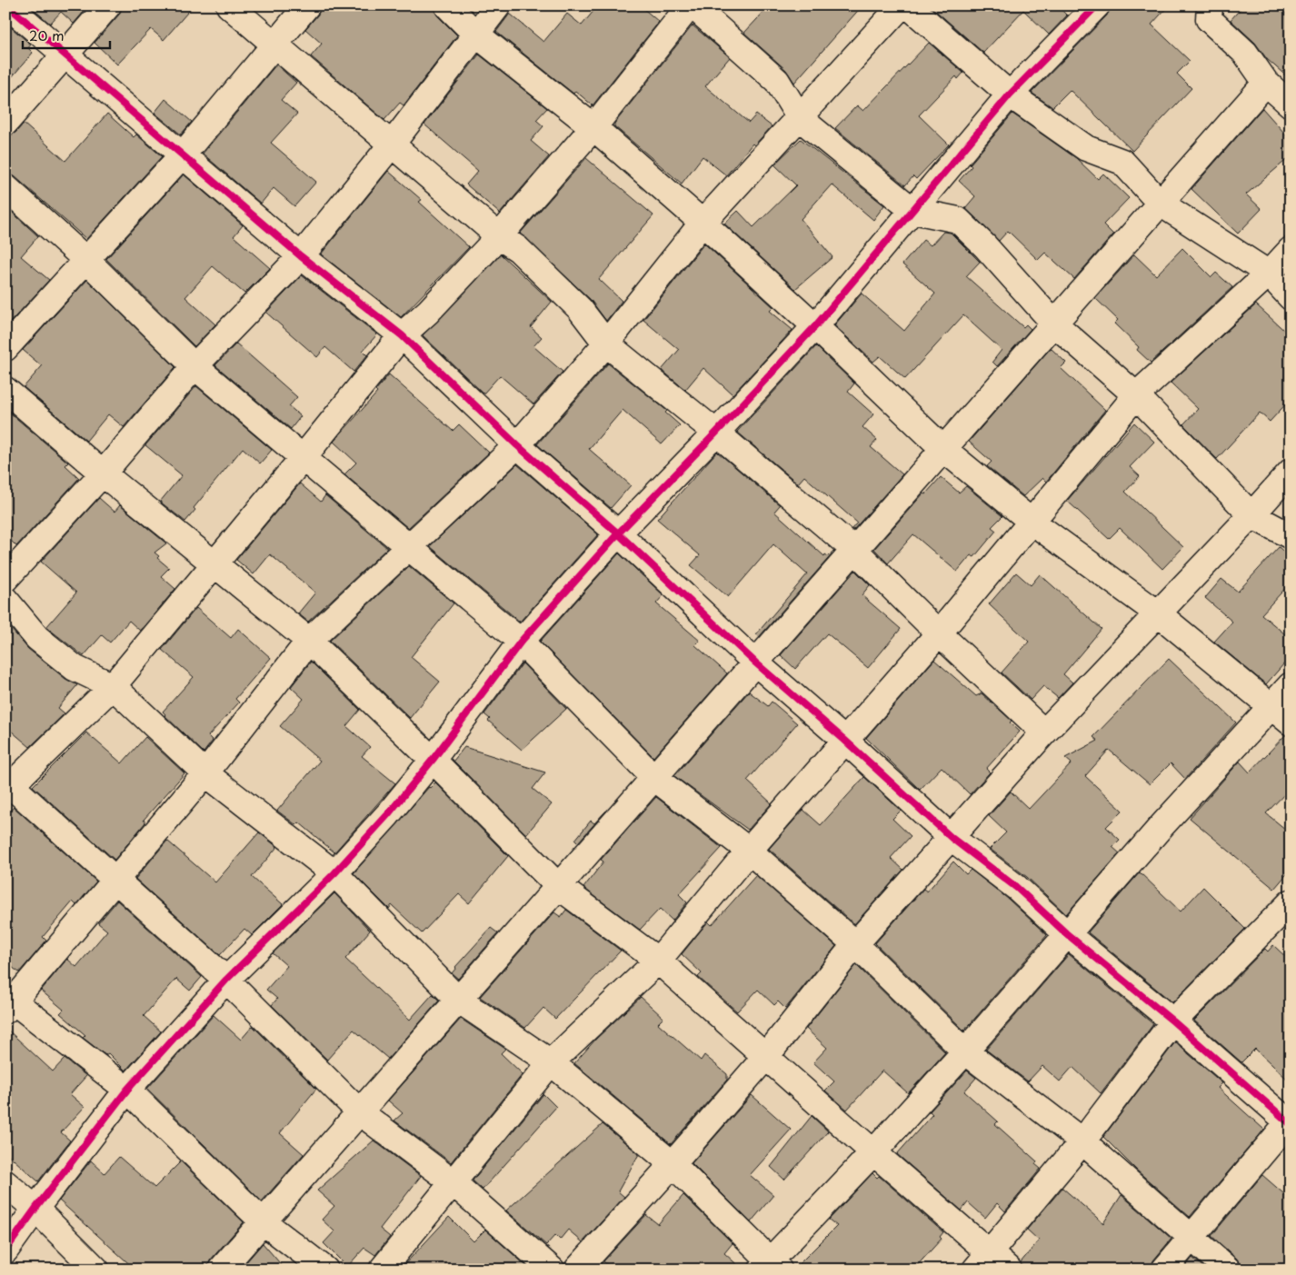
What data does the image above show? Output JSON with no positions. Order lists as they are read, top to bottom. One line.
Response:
{"scale_bar":"20 m"}
